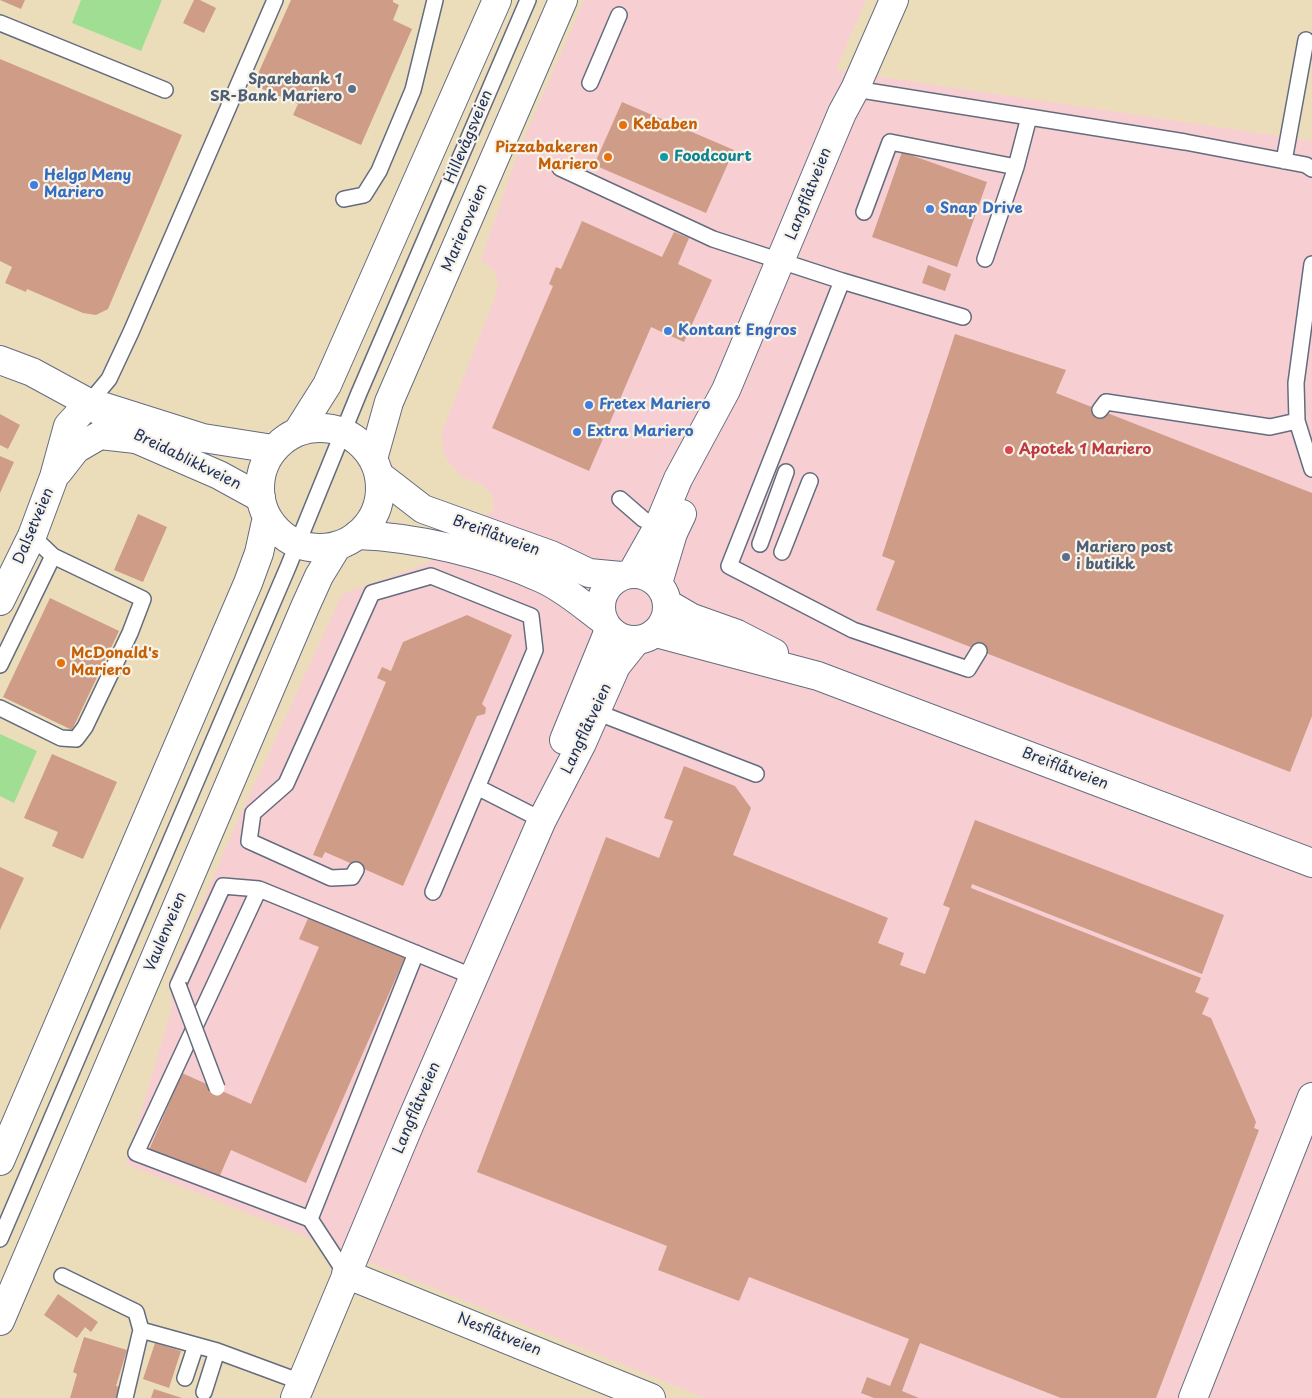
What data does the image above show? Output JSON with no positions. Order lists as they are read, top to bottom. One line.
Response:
{"streets":{"street":["Langflåtveien","Marieroveien","Breidablikkveien","Dalsetveien","Breiflåtveien","Vaulenveien","Nesflåtveien"],"lane":["Hillevågsveien"]},"crossings":[["Hillevågsveien","Breidablikkveien"],["Hillevågsveien","Breiflåtveien"],["Langflåtveien","Breiflåtveien"],["Langflåtveien","Nesflåtveien"],["Marieroveien","Breiflåtveien"],["Marieroveien","Vaulenveien"],["Breidablikkveien","Dalsetveien"],["Breidablikkveien","Breiflåtveien"],["Breiflåtveien","Vaulenveien"]],"places":["Sparebank 1 SR-Bank Mariero","Kebaben","Pizzabakeren Mariero","Foodcourt","Helgø Meny Mariero","Snap Drive","Kontant Engros","Fretex Mariero","Extra Mariero","Apotek 1 Mariero","Mariero post i butikk","McDonald's Mariero"]}
